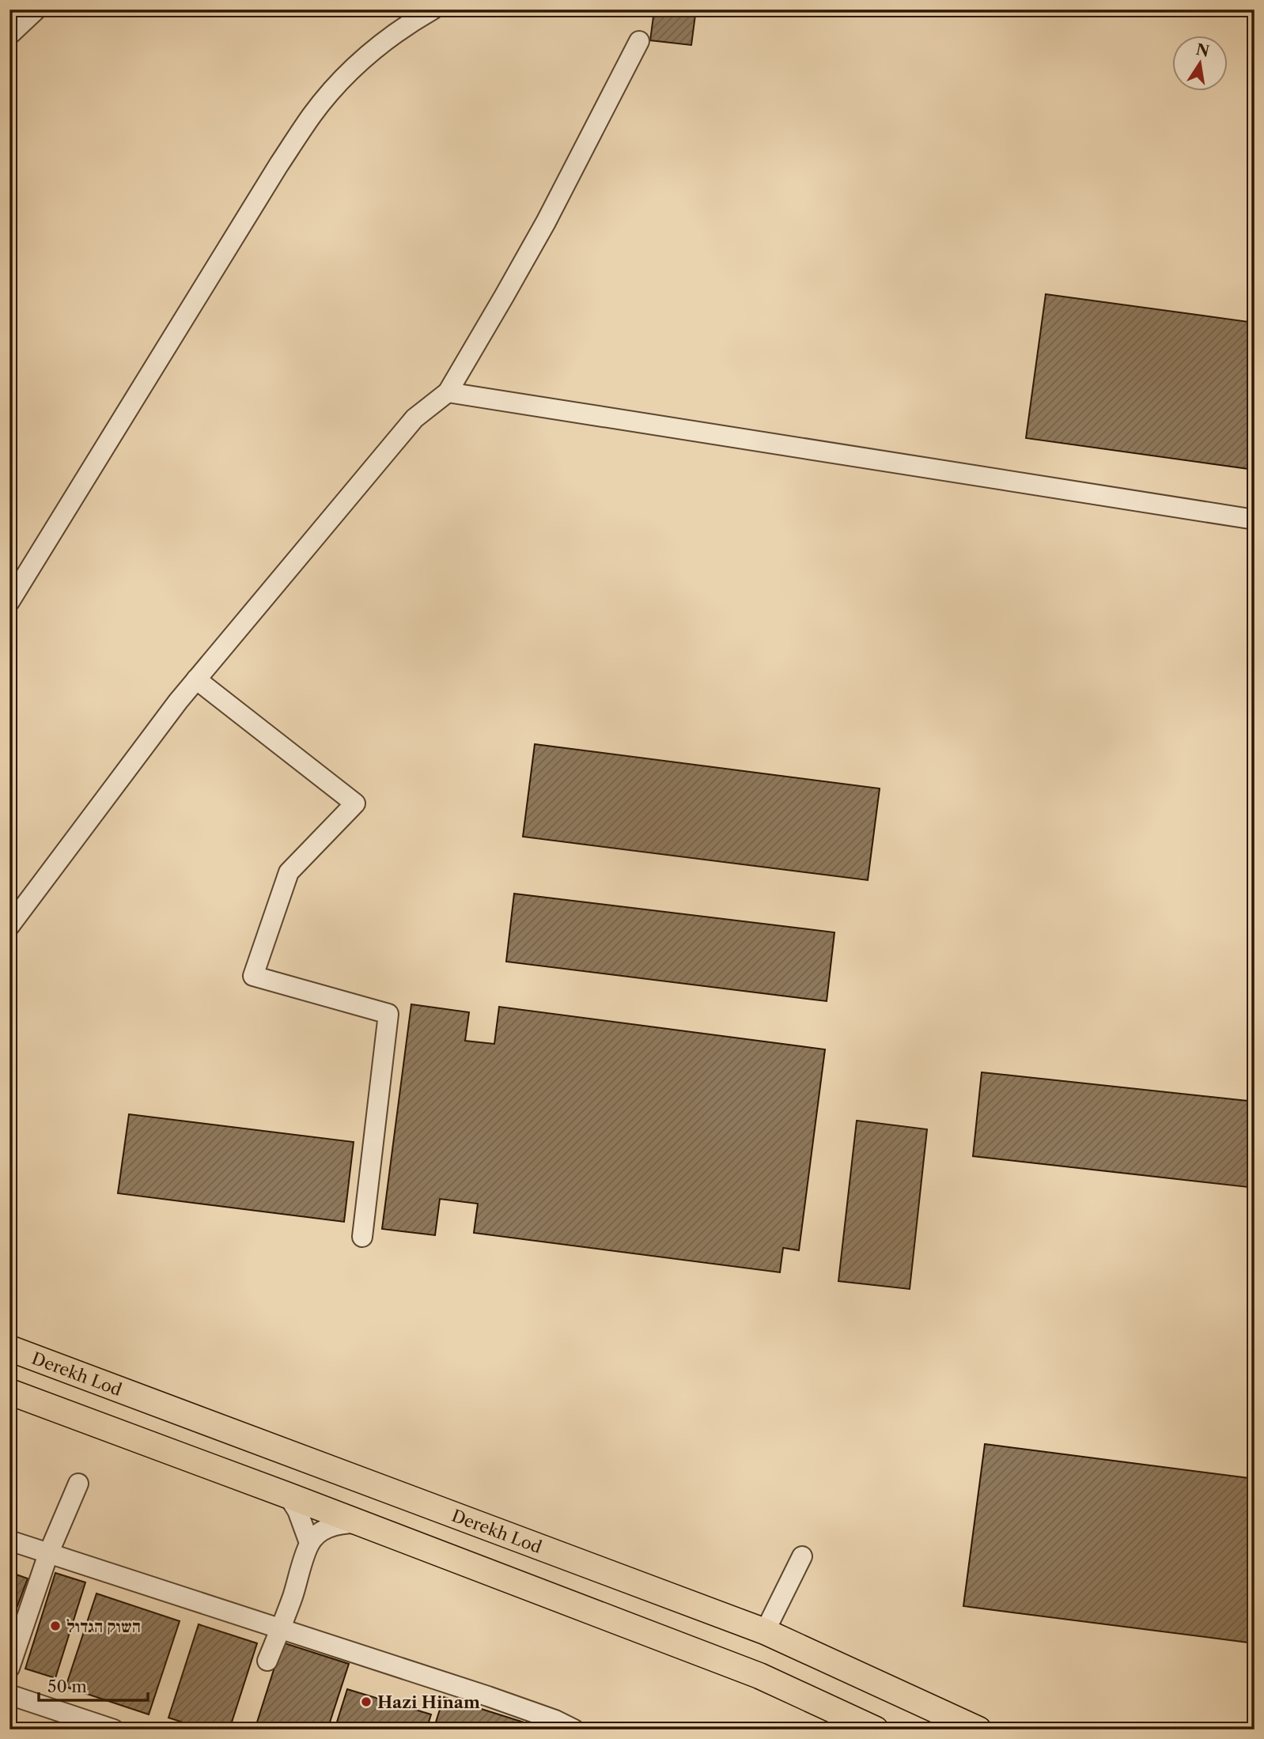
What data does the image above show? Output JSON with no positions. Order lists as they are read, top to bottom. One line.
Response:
{"streets":{"main road":["Derekh Lod"]},"places":["השוק הגדול","Hazi Hinam"],"scale_bar":"50 m","north":"top"}
